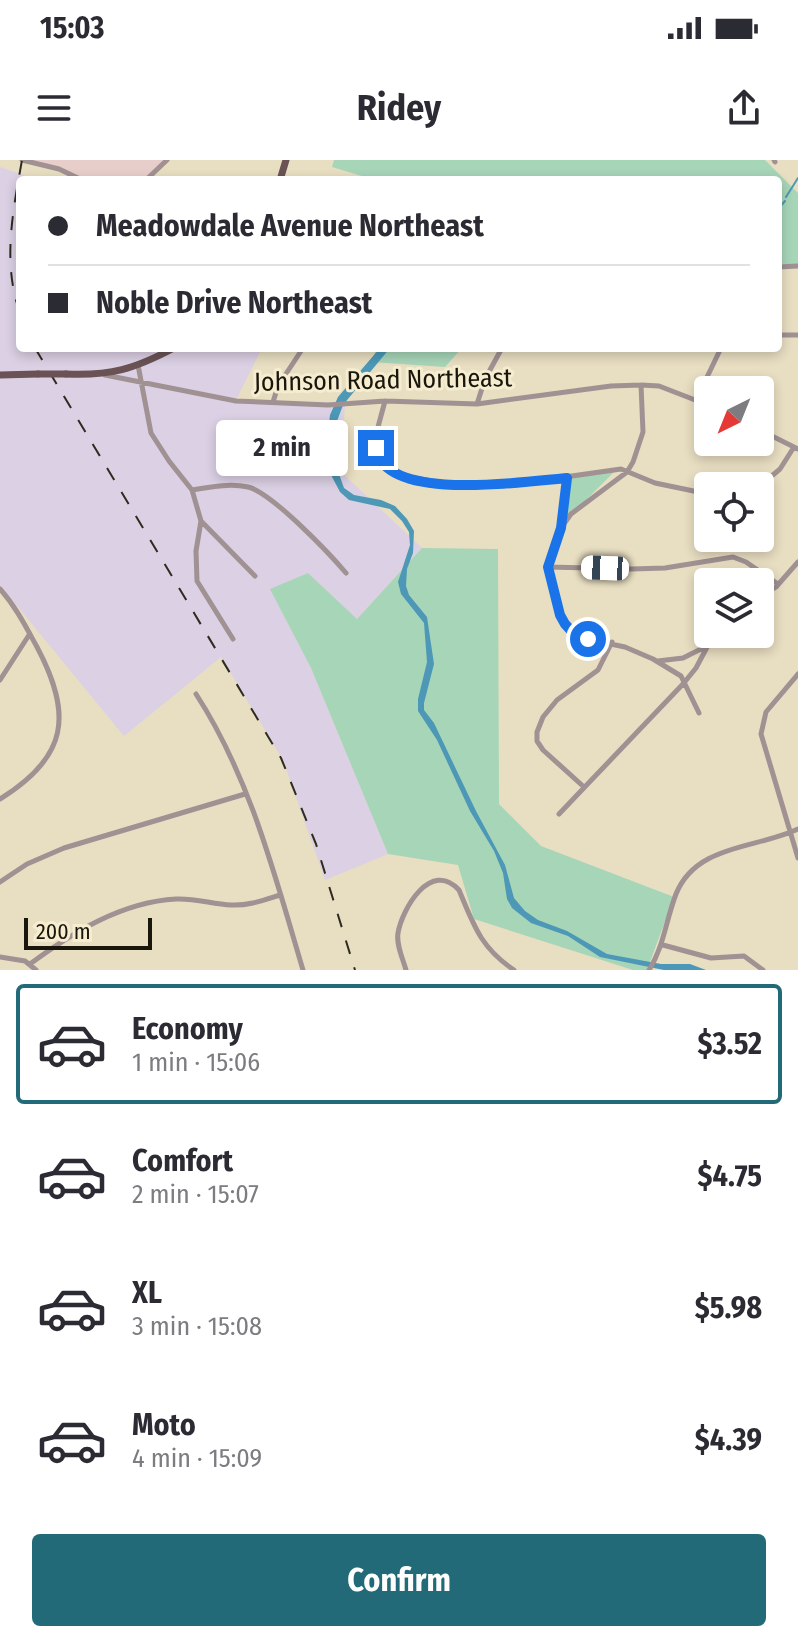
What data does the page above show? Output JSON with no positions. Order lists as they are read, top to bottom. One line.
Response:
{"streets":{"street":["Johnson Road Northeast"]},"scale_bar":"200 m","north":"bottom left","page":{"status":"15:03","header":"Ridey","banner":["Meadowdale Avenue Northeast","Noble Drive Northeast"],"bubble":"2 min","scale":"200 m","list":[{"name":"Economy","note":"1 min · 15:06","value":"$3.52"},{"name":"Comfort","note":"2 min · 15:07","value":"$4.75"},{"name":"XL","note":"3 min · 15:08","value":"$5.98"},{"name":"Moto","note":"4 min · 15:09","value":"$4.39"}],"buttons":"Confirm"}}
